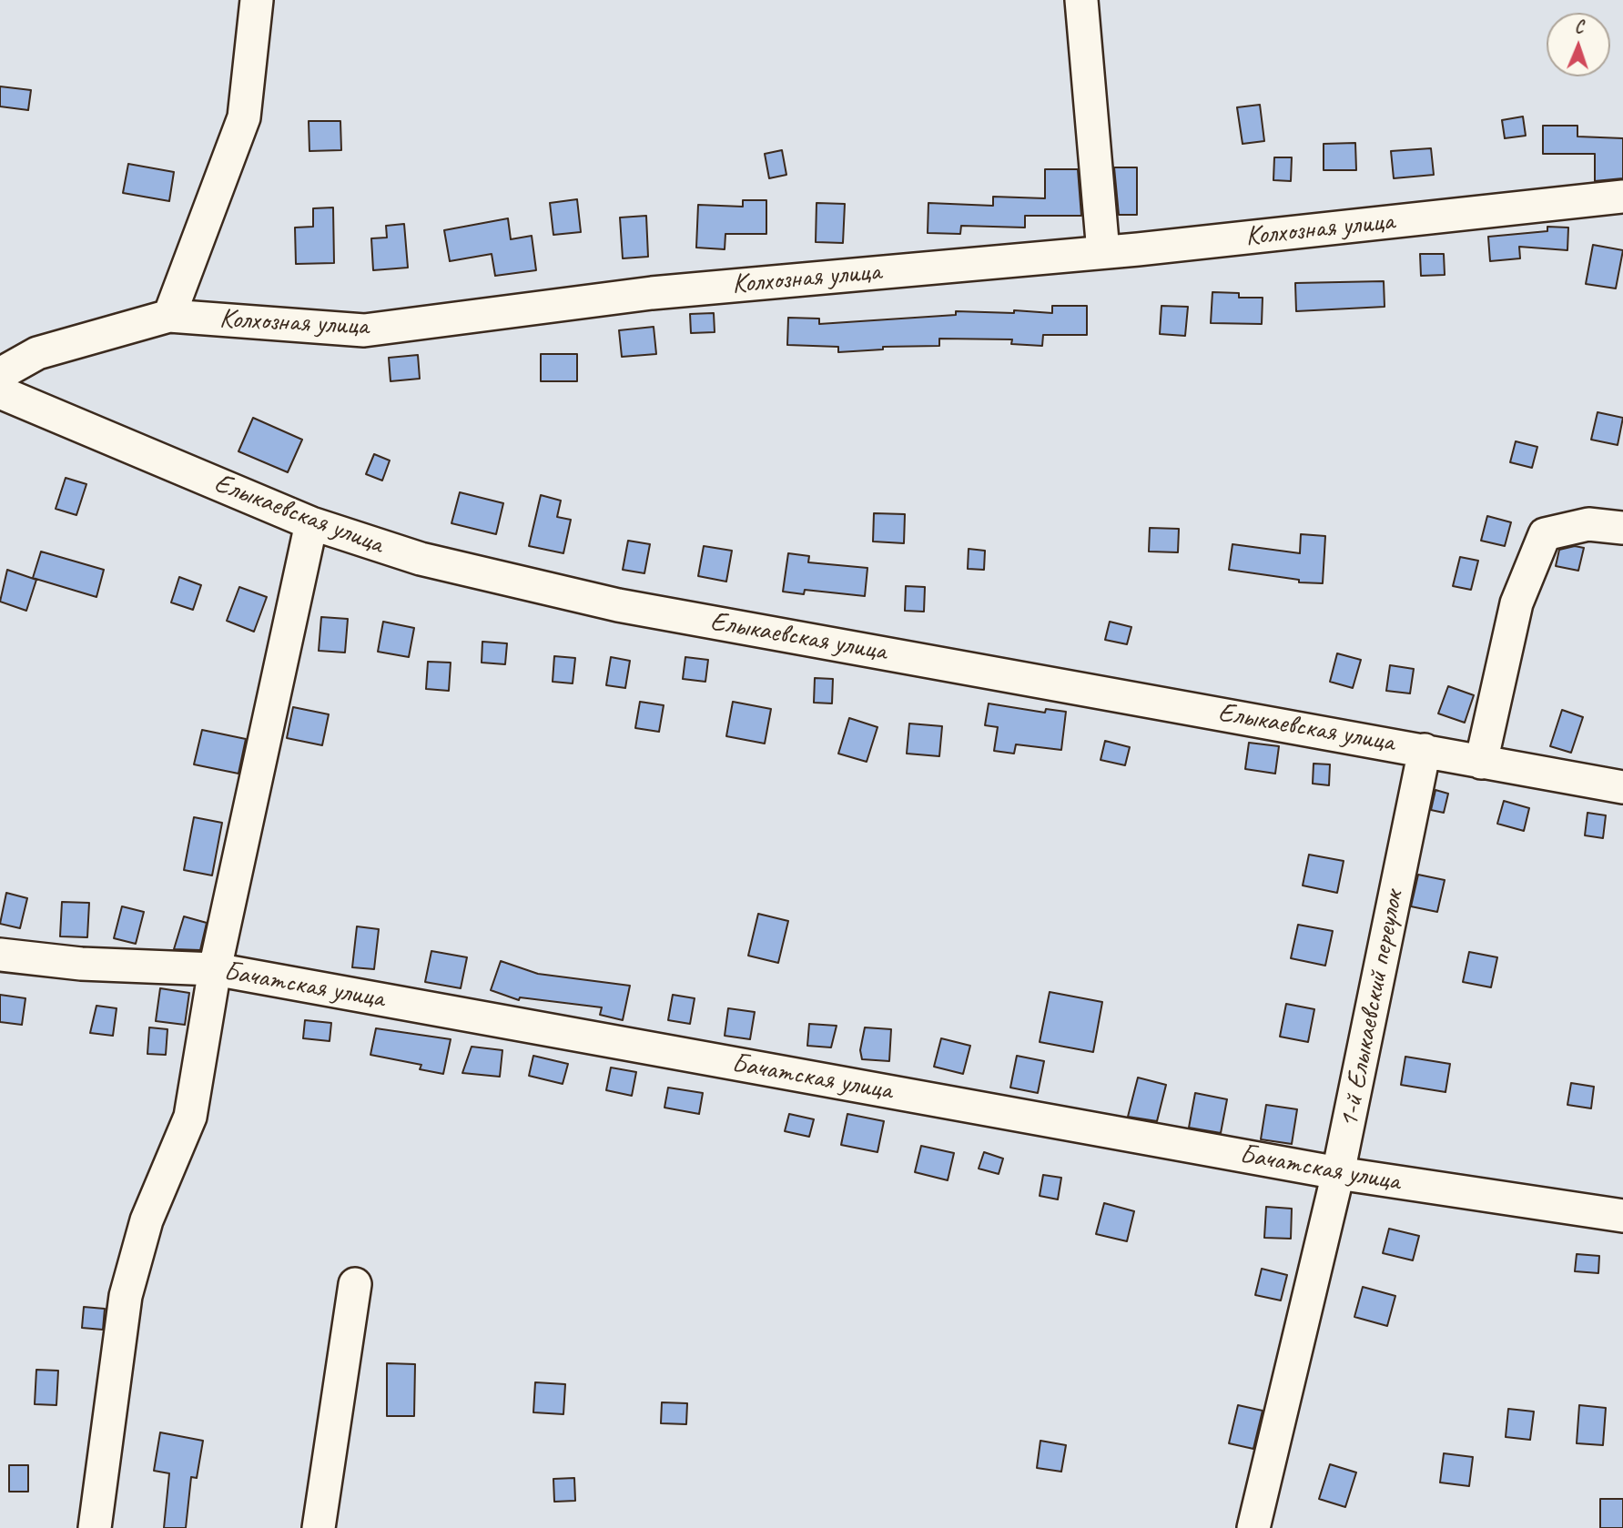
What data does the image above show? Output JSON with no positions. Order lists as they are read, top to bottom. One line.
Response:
{"streets":{"street":["Колхозная улица","Елыкаевская улица","Бачатская улица","1-й Елыкаевский переулок"]},"crossings":[["Елыкаевская улица","1-й Елыкаевский переулок"],["Бачатская улица","1-й Елыкаевский переулок"]],"north":"top"}
